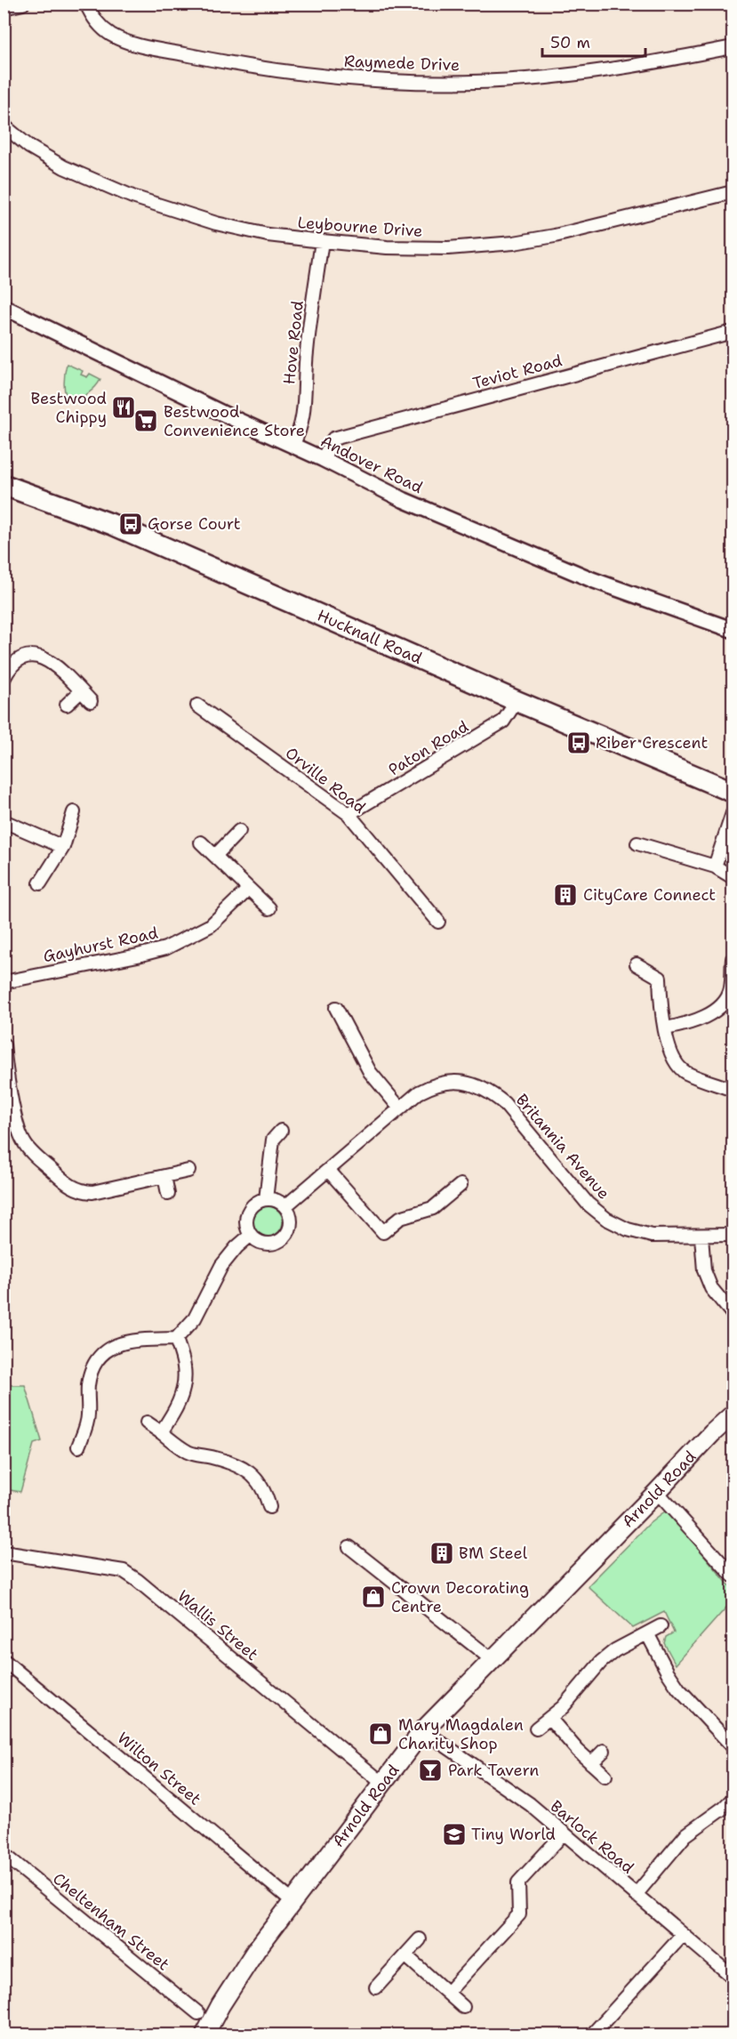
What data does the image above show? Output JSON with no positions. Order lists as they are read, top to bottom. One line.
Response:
{"streets":{"main road":["Hucknall Road","Arnold Road"],"street":["Raymede Drive","Leybourne Drive","Hove Road","Teviot Road","Andover Road","Paton Road","Orville Road","Gayhurst Road","Britannia Avenue","Wallis Street","Wilton Street","Barlock Road","Cheltenham Street"]},"crossings":[["Leybourne Drive","Hove Road"],["Hove Road","Andover Road"],["Teviot Road","Andover Road"],["Hucknall Road","Paton Road"],["Paton Road","Orville Road"],["Arnold Road","Wallis Street"],["Arnold Road","Wilton Street"],["Arnold Road","Barlock Road"]],"places":{"restaurant":["Bestwood Chippy"],"supermarket":["Bestwood Convenience Store"],"bus stop":["Gorse Court","Riber Crescent"],"building":["CityCare Connect","BM Steel"],"shop":["Crown Decorating Centre","Mary Magdalen Charity Shop"],"bar":["Park Tavern"],"school or university":["Tiny World"]},"scale_bar":"50 m"}
